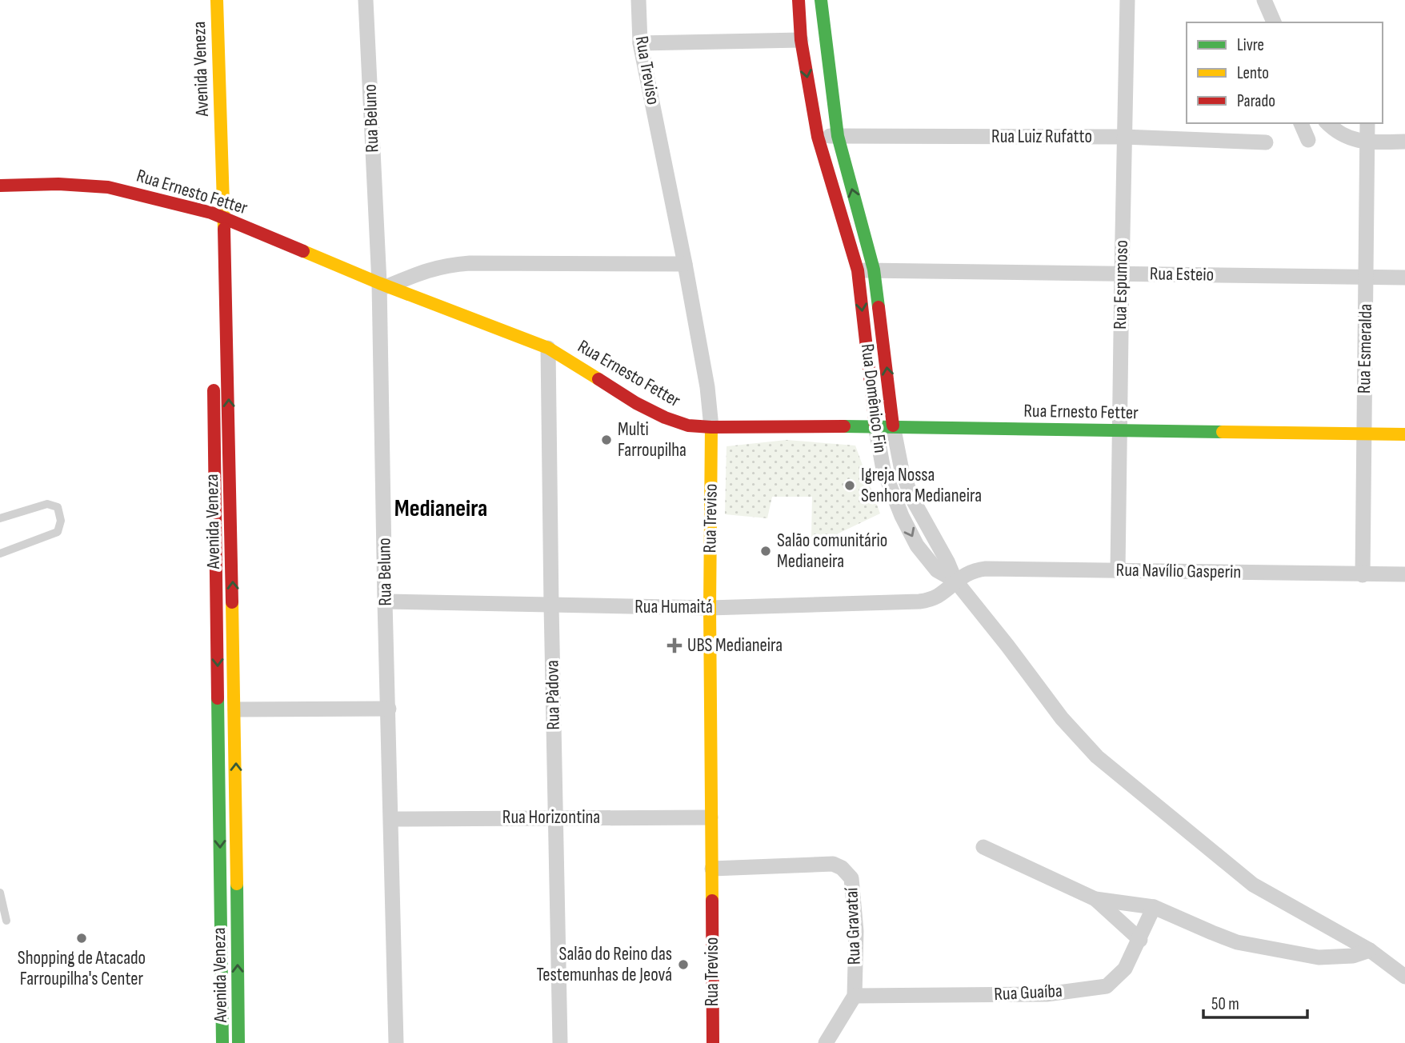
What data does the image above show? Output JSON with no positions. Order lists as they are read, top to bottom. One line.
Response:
{"streets":{"main road":["Avenida Veneza","Rua Treviso","Rua Ernesto Fetter","Rua Domênico Fin"],"street":["Rua Beluno","Rua Luiz Rufatto","Rua Esteio","Rua Espumoso","Rua Esmeralda","Rua Navílio Gasperin","Rua Humaitá","Rua Pàdova","Rua Horizontina","Rua Gravataí","Rua Guaíba"]},"crossings":[["Avenida Veneza","Rua Ernesto Fetter"],["Rua Treviso","Rua Ernesto Fetter"],["Rua Treviso","Rua Humaitá"],["Rua Treviso","Rua Horizontina"],["Rua Treviso","Rua Gravataí"],["Rua Beluno","Rua Ernesto Fetter"],["Rua Beluno","Rua Humaitá"],["Rua Beluno","Rua Horizontina"],["Rua Luiz Rufatto","Rua Espumoso"],["Rua Luiz Rufatto","Rua Domênico Fin"],["Rua Ernesto Fetter","Rua Espumoso"],["Rua Ernesto Fetter","Rua Esmeralda"],["Rua Ernesto Fetter","Rua Domênico Fin"],["Rua Ernesto Fetter","Rua Pàdova"],["Rua Esteio","Rua Espumoso"],["Rua Esteio","Rua Esmeralda"],["Rua Esteio","Rua Domênico Fin"],["Rua Espumoso","Rua Navílio Gasperin"],["Rua Esmeralda","Rua Navílio Gasperin"],["Rua Domênico Fin","Rua Navílio Gasperin"],["Rua Domênico Fin","Rua Humaitá"],["Rua Navílio Gasperin","Rua Humaitá"],["Rua Humaitá","Rua Pàdova"],["Rua Pàdova","Rua Horizontina"],["Rua Gravataí","Rua Guaíba"]],"districts":["Medianeira"],"places":{"other":["Multi Farroupilha","Igreja Nossa Senhora Medianeira","Salão comunitário Medianeira","Shopping de Atacado Farroupilha's Center","Salão do Reino das Testemunhas de Jeová"],"health":["UBS Medianeira"]},"legend":["Livre","Lento","Parado"],"scale_bar":"50 m"}
